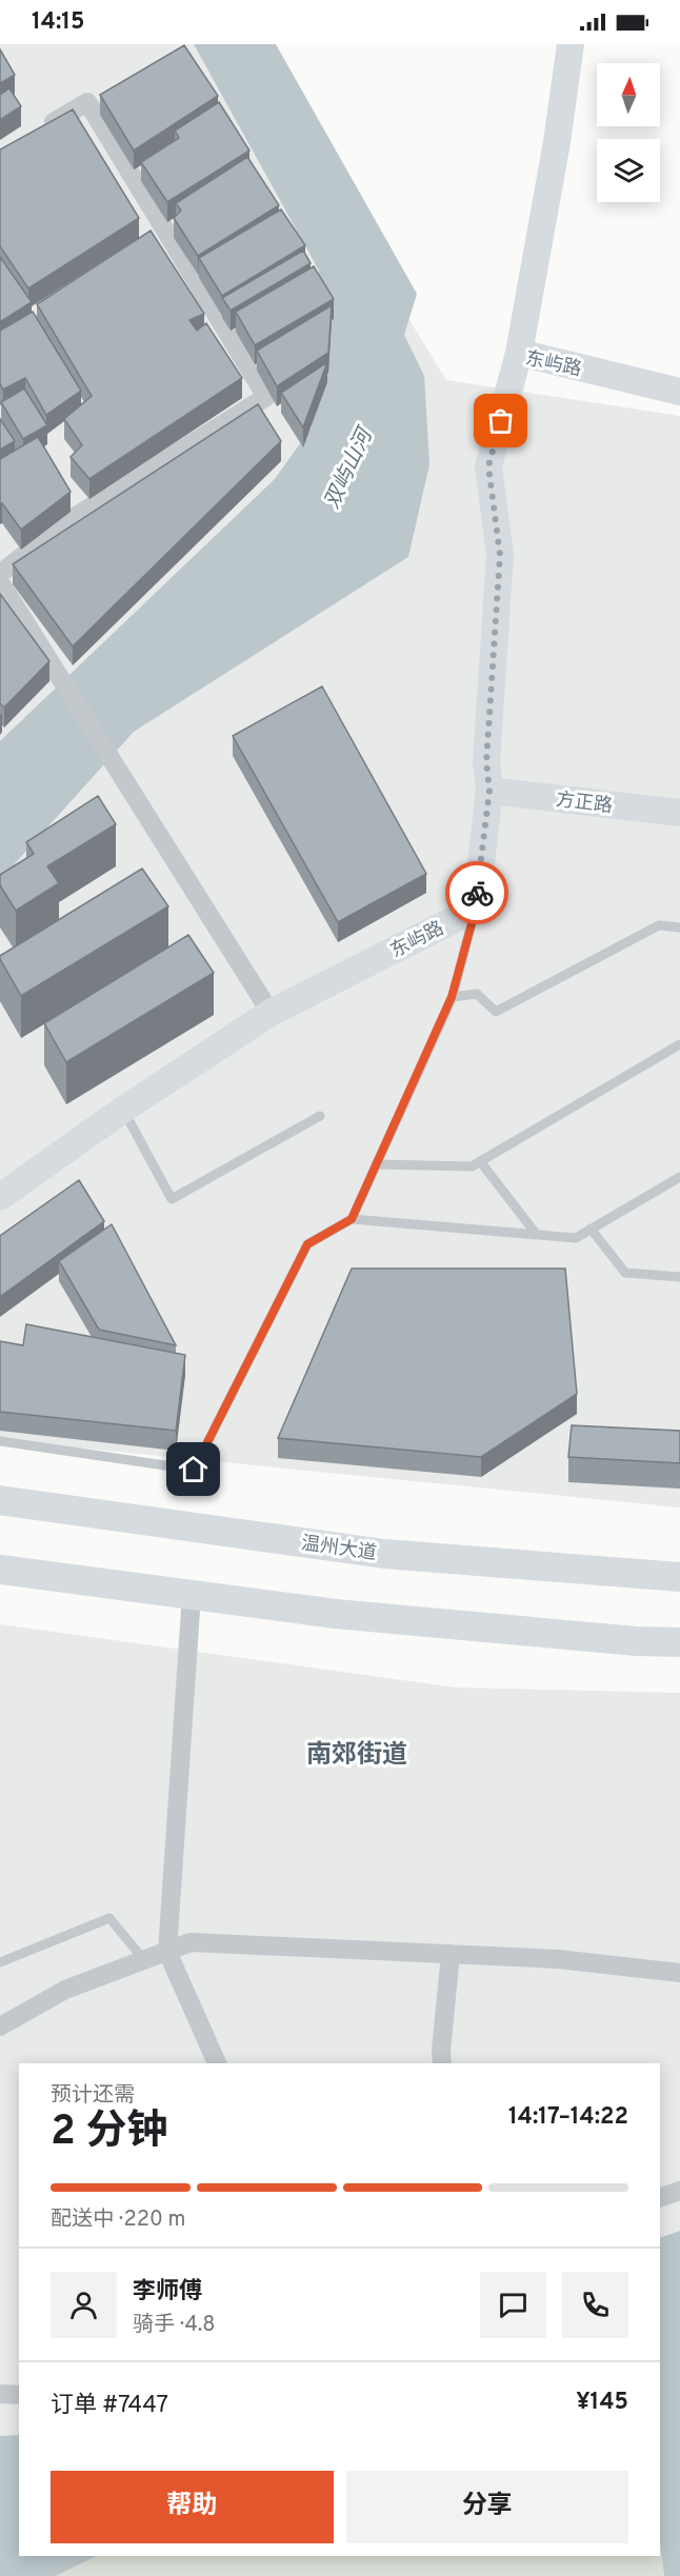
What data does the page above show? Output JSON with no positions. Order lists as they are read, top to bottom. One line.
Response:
{"streets":{"main road":["温州大道"],"street":["东屿路","方正路"]},"crossings":[["东屿路","方正路"]],"districts":["南郊街道"],"water":["双屿山河"],"north":"top","page":{"status":"14:15","heading":["2 分钟","预计还需","14:17–14:22"],"panel":["李师傅","骑手 · 4.8","订单 #7447","¥145"],"bar":"配送中 · 220 m","buttons":["帮助","分享"]}}
